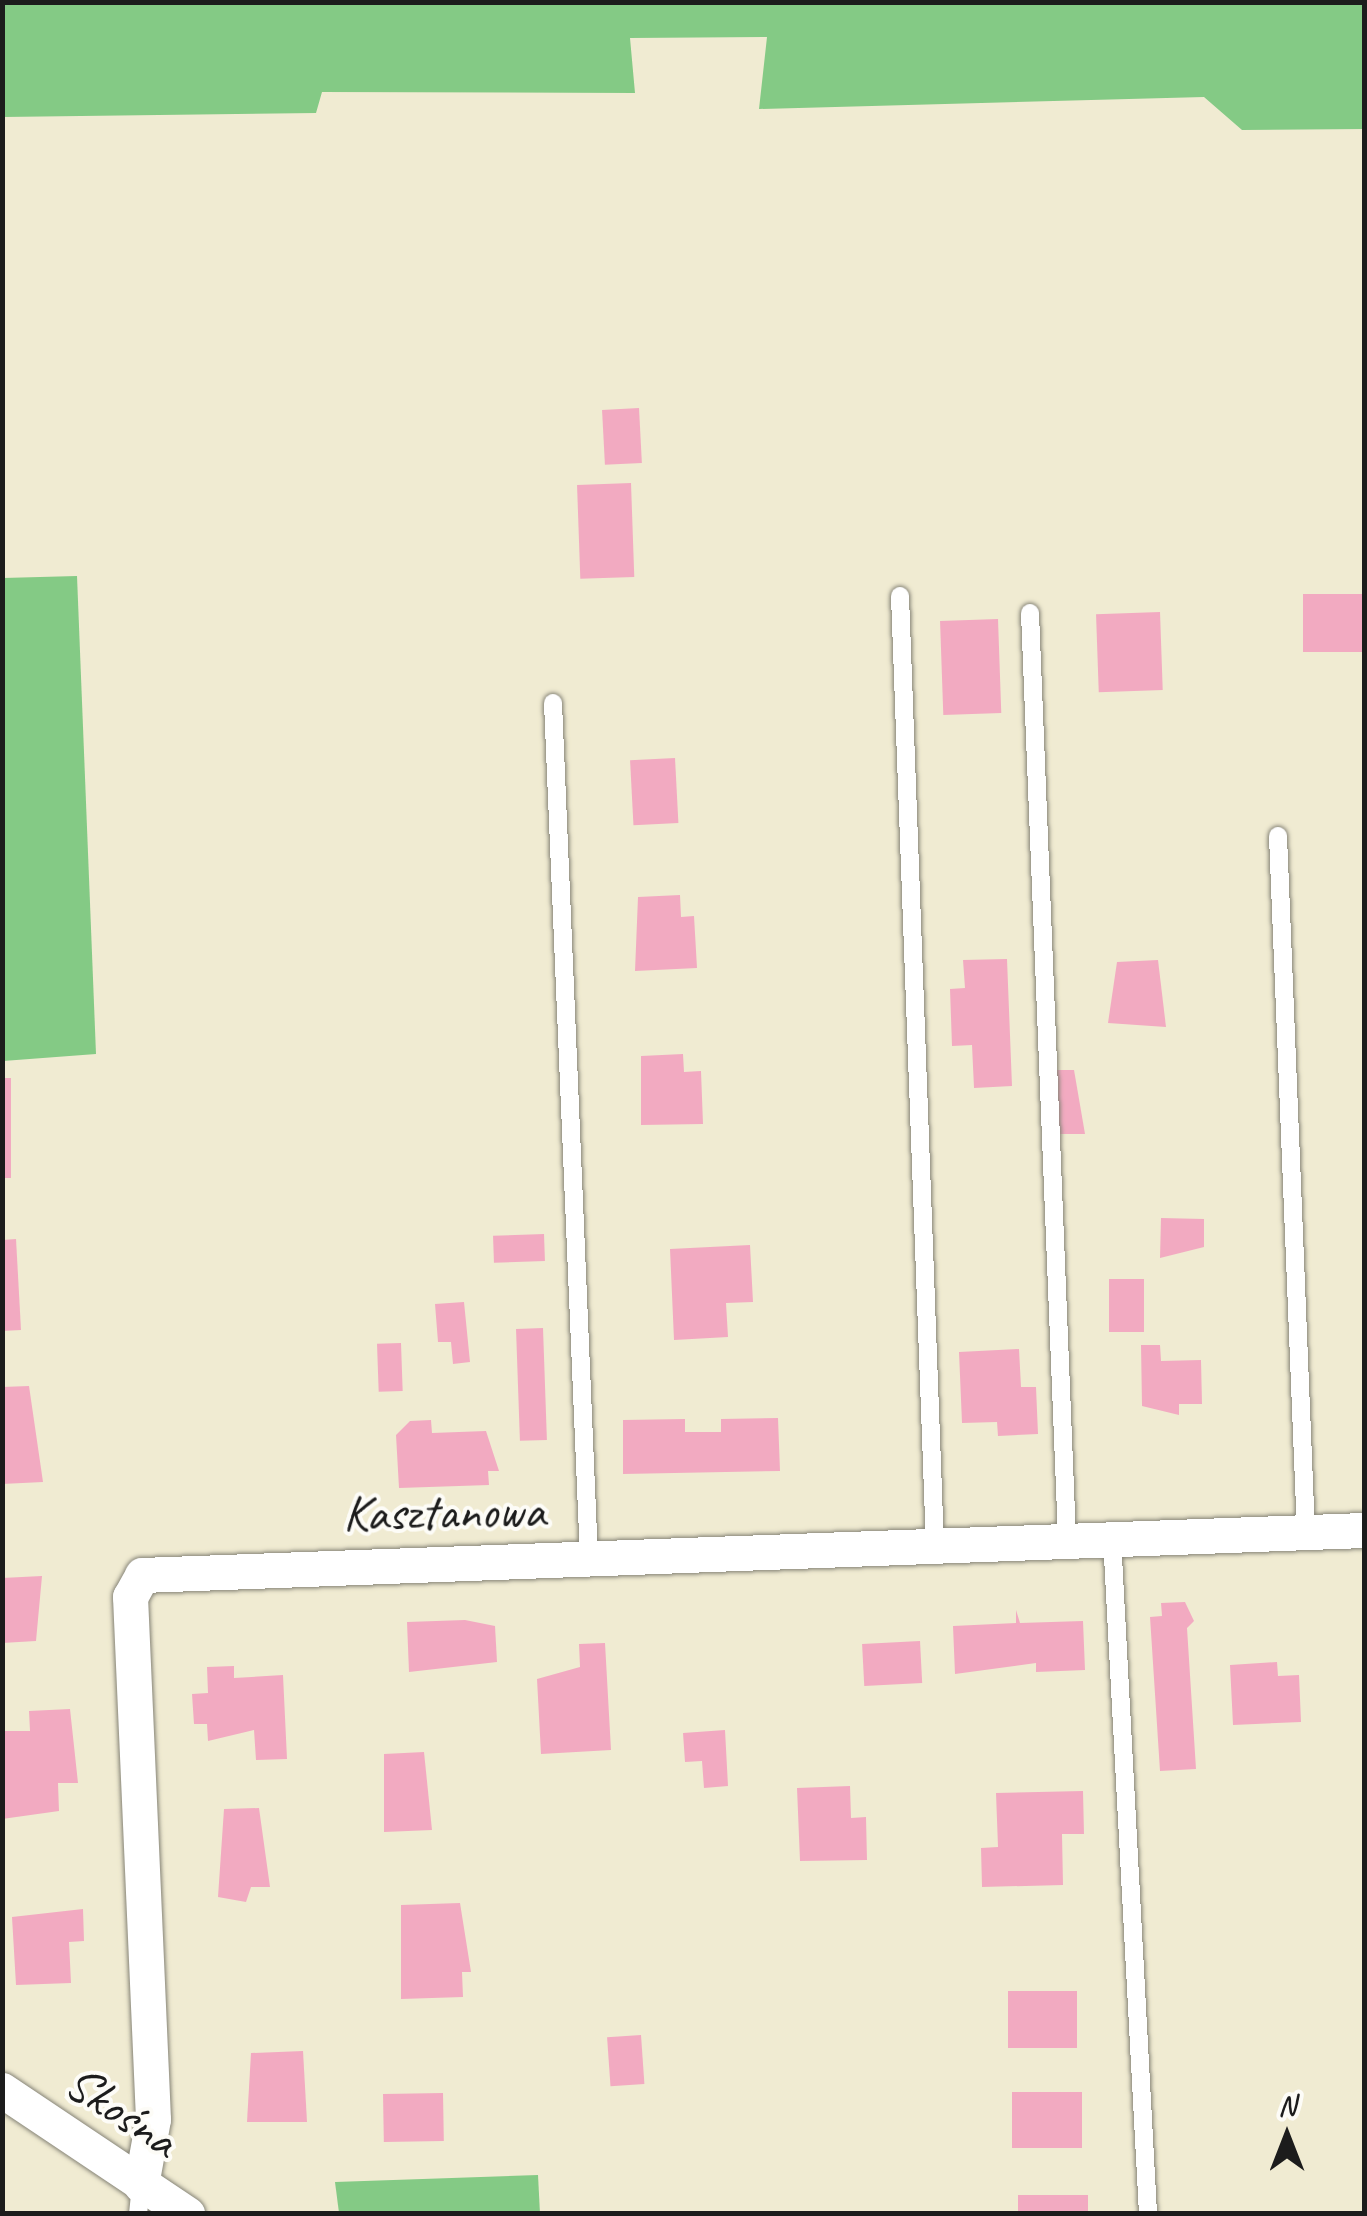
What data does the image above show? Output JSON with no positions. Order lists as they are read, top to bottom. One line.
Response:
{"streets":{"street":["Kasztanowa","Skośna"]},"crossings":[["Kasztanowa","Skośna"]],"north":"top"}
